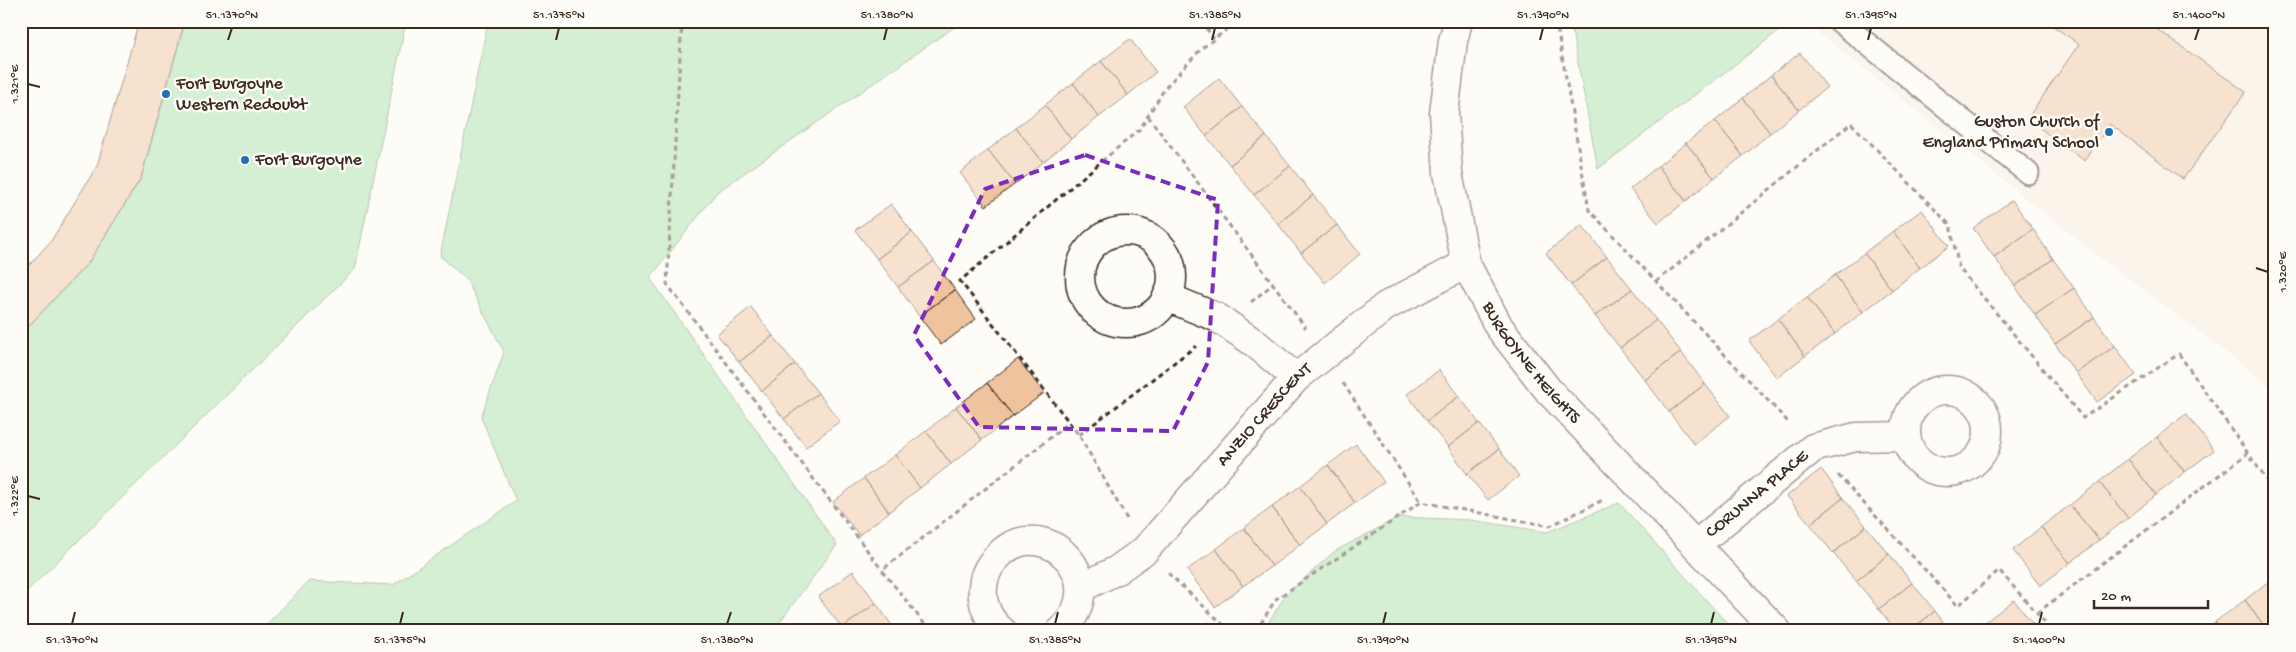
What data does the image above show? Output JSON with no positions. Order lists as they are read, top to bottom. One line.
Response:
{"streets":{"street":["BURGOYNE HEIGHTS","ANZIO CRESCENT","CORUNNA PLACE"]},"crossings":[["BURGOYNE HEIGHTS","ANZIO CRESCENT"],["BURGOYNE HEIGHTS","CORUNNA PLACE"]],"places":["Fort Burgoyne Western Redoubt","Guston Church of England Primary School","Fort Burgoyne"],"scale_bar":"20 m","coordinates":["51.1370°N","51.1375°N","51.1380°N","51.1385°N","51.1390°N","51.1395°N","51.1400°N","1.321°E","1.320°E","1.322°E"]}
